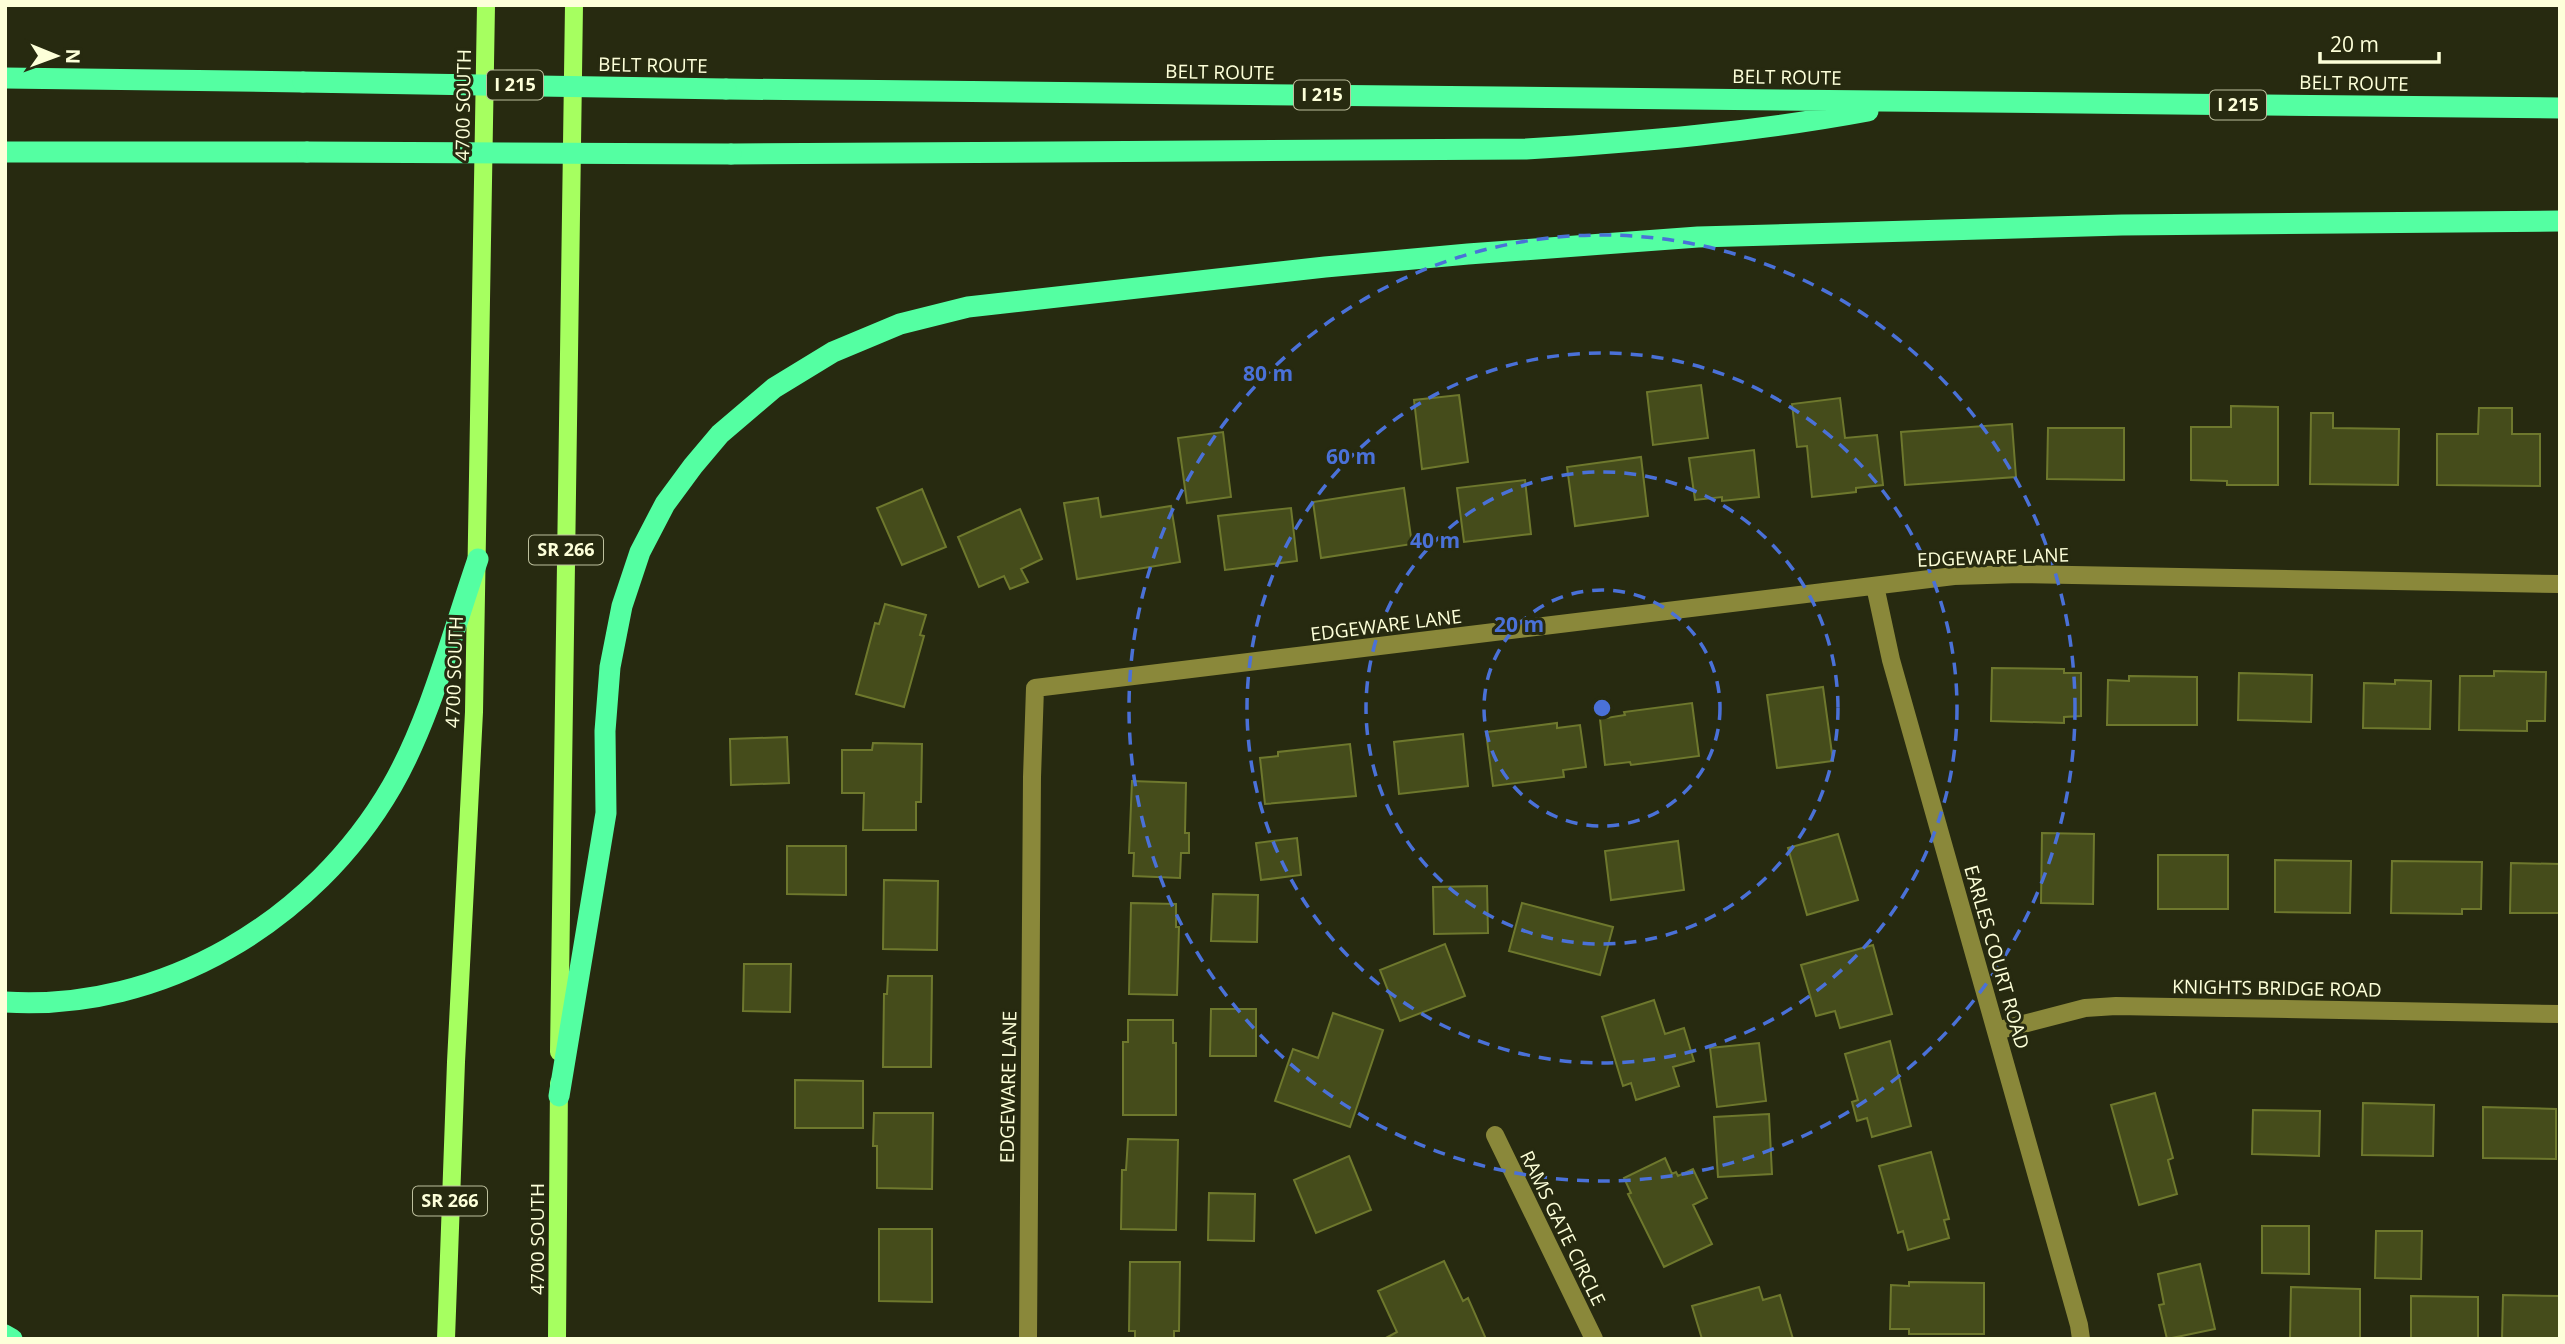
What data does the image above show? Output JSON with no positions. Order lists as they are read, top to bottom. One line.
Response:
{"streets":{"highway":["BELT ROUTE","I 215"],"main road":["4700 SOUTH","SR 266"],"street":["EDGEWARE LANE","EARLES COURT ROAD","KNIGHTS BRIDGE ROAD","RAMS GATE CIRCLE"]},"crossings":[["EDGEWARE LANE","EARLES COURT ROAD"],["EARLES COURT ROAD","KNIGHTS BRIDGE ROAD"]],"scale_bar":"20 m","north":"right","rings":["80 m","60 m","40 m","20 m"]}
